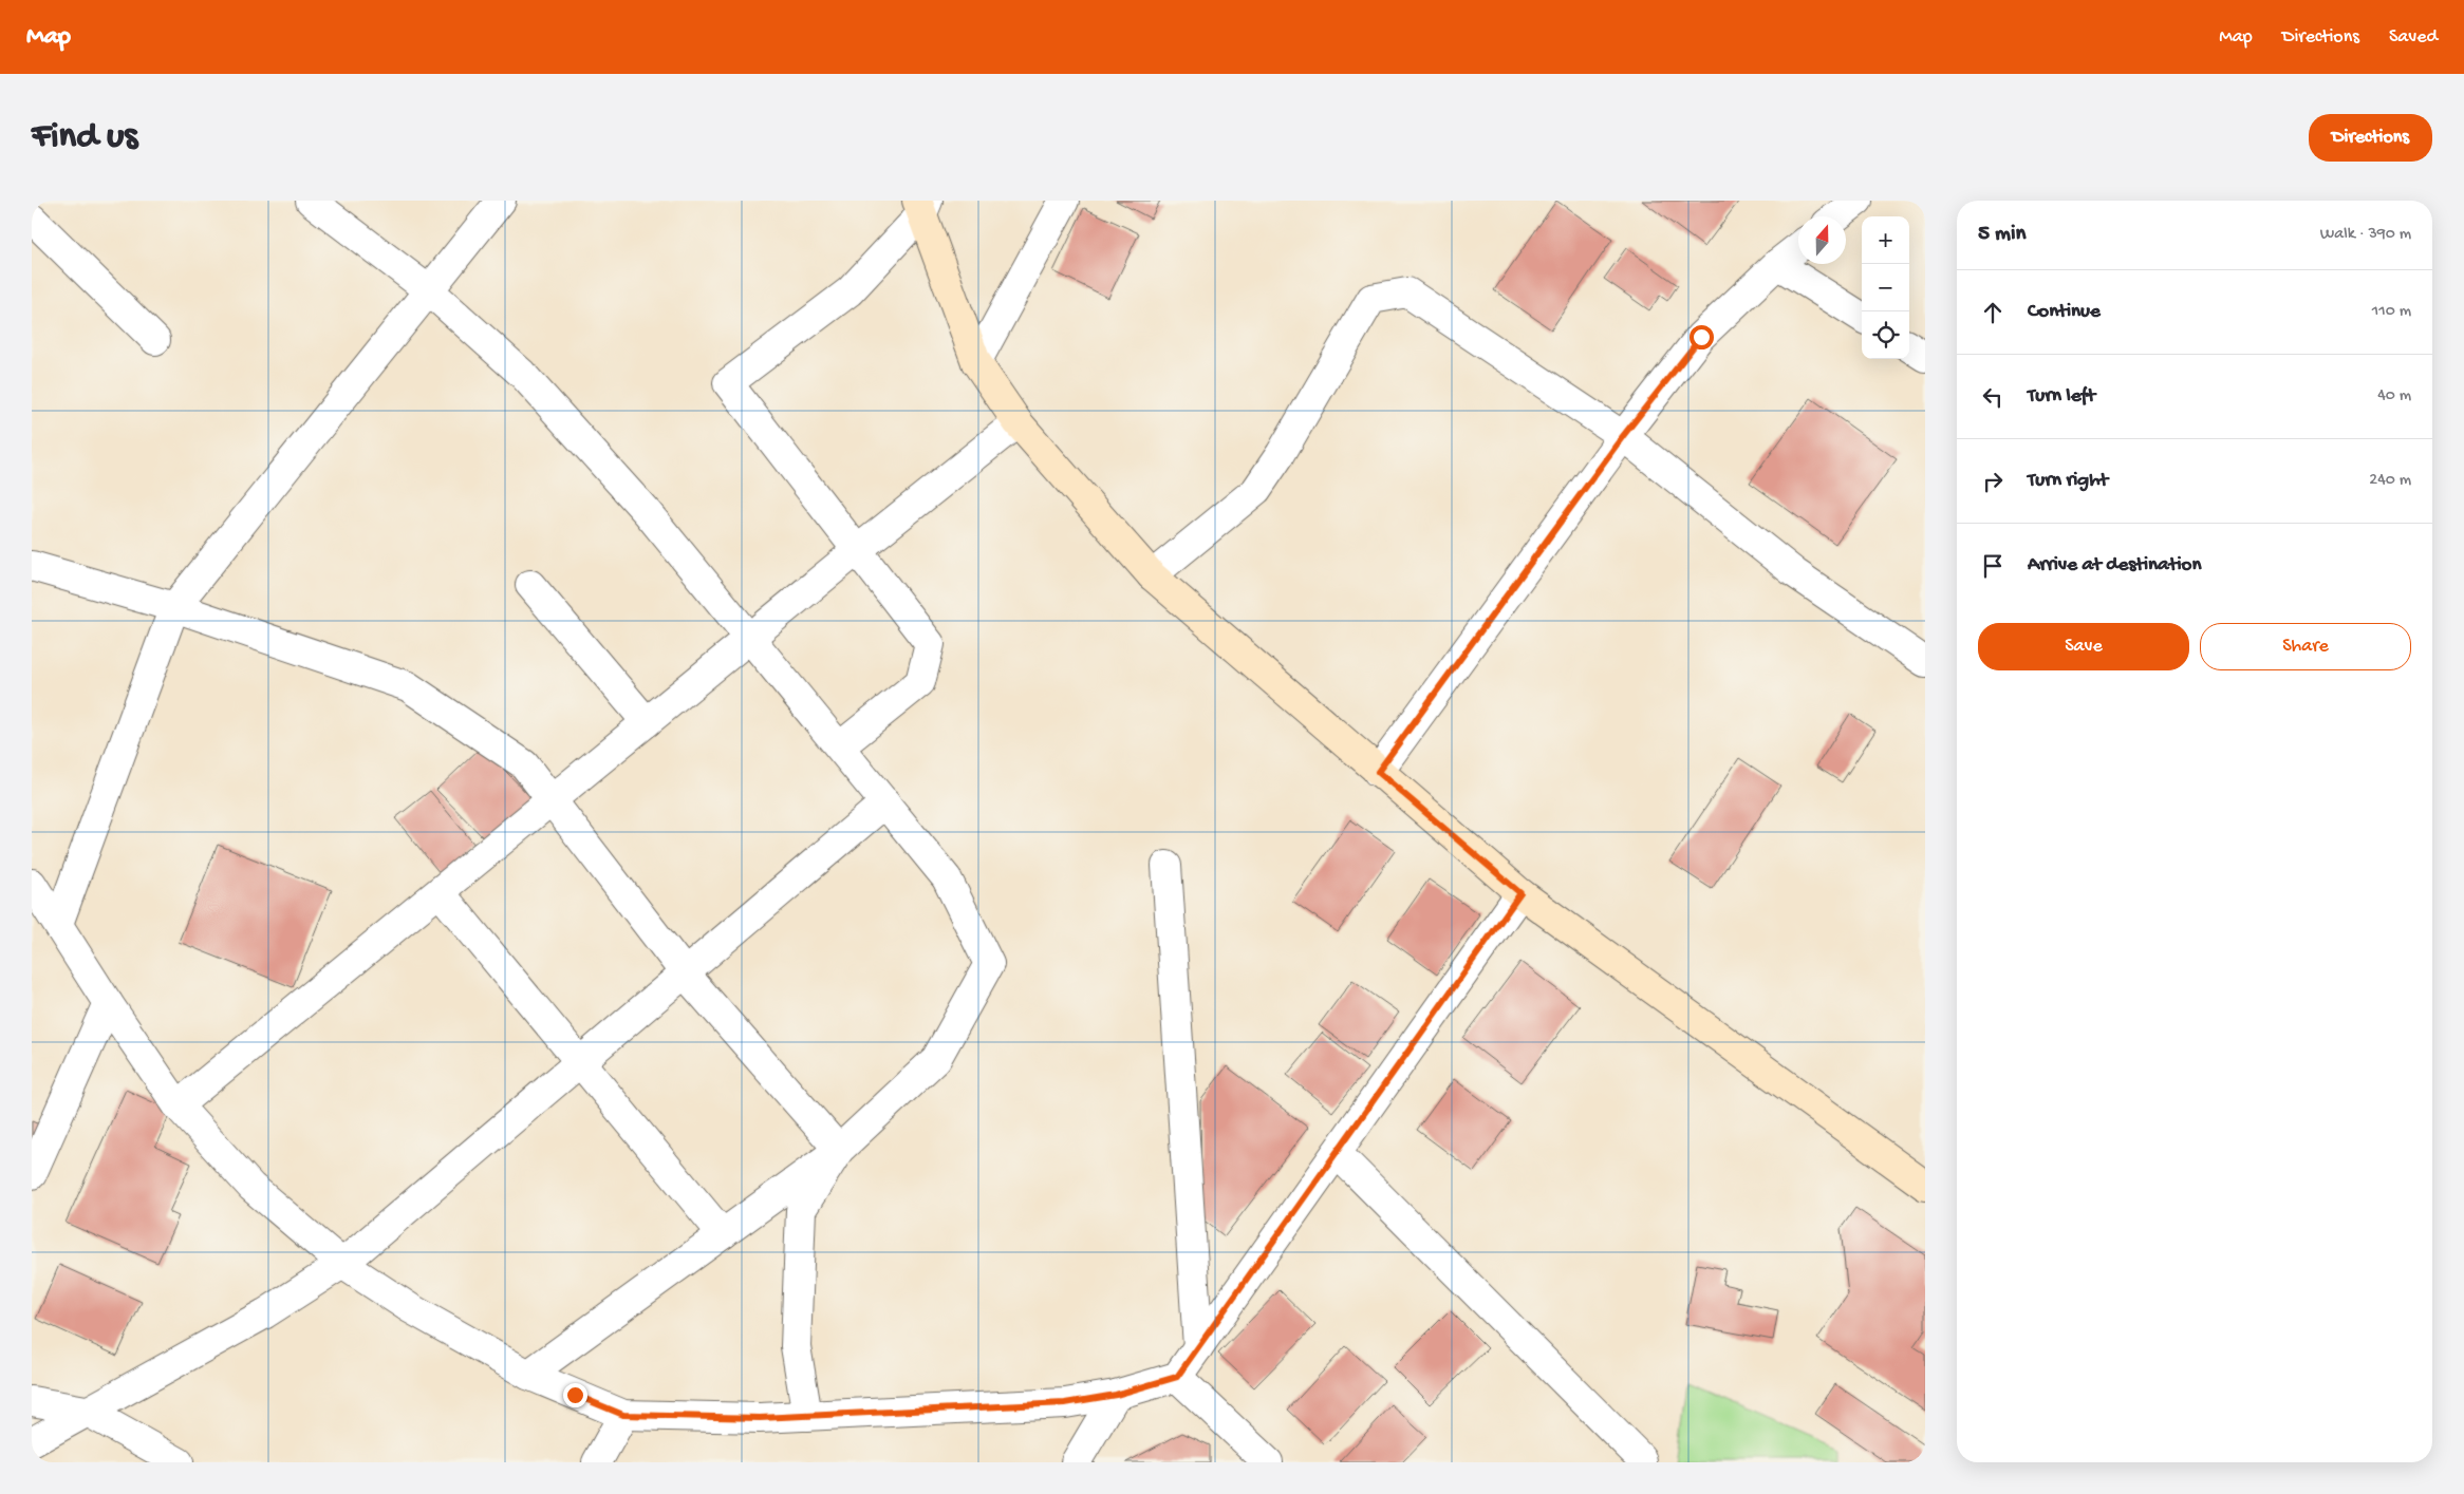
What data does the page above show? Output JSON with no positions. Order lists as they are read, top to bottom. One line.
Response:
{"north":"top","page":{"header":"Map","nav":["Map","Directions","Saved"],"buttons":["Directions",["Save","Share"]],"title":"Find us","heading":["5 min","Walk · 390 m"],"map_buttons":["+","−"],"list":[["Continue","110 m"],["Turn left","40 m"],["Turn right","240 m"],"Arrive at destination"]}}
